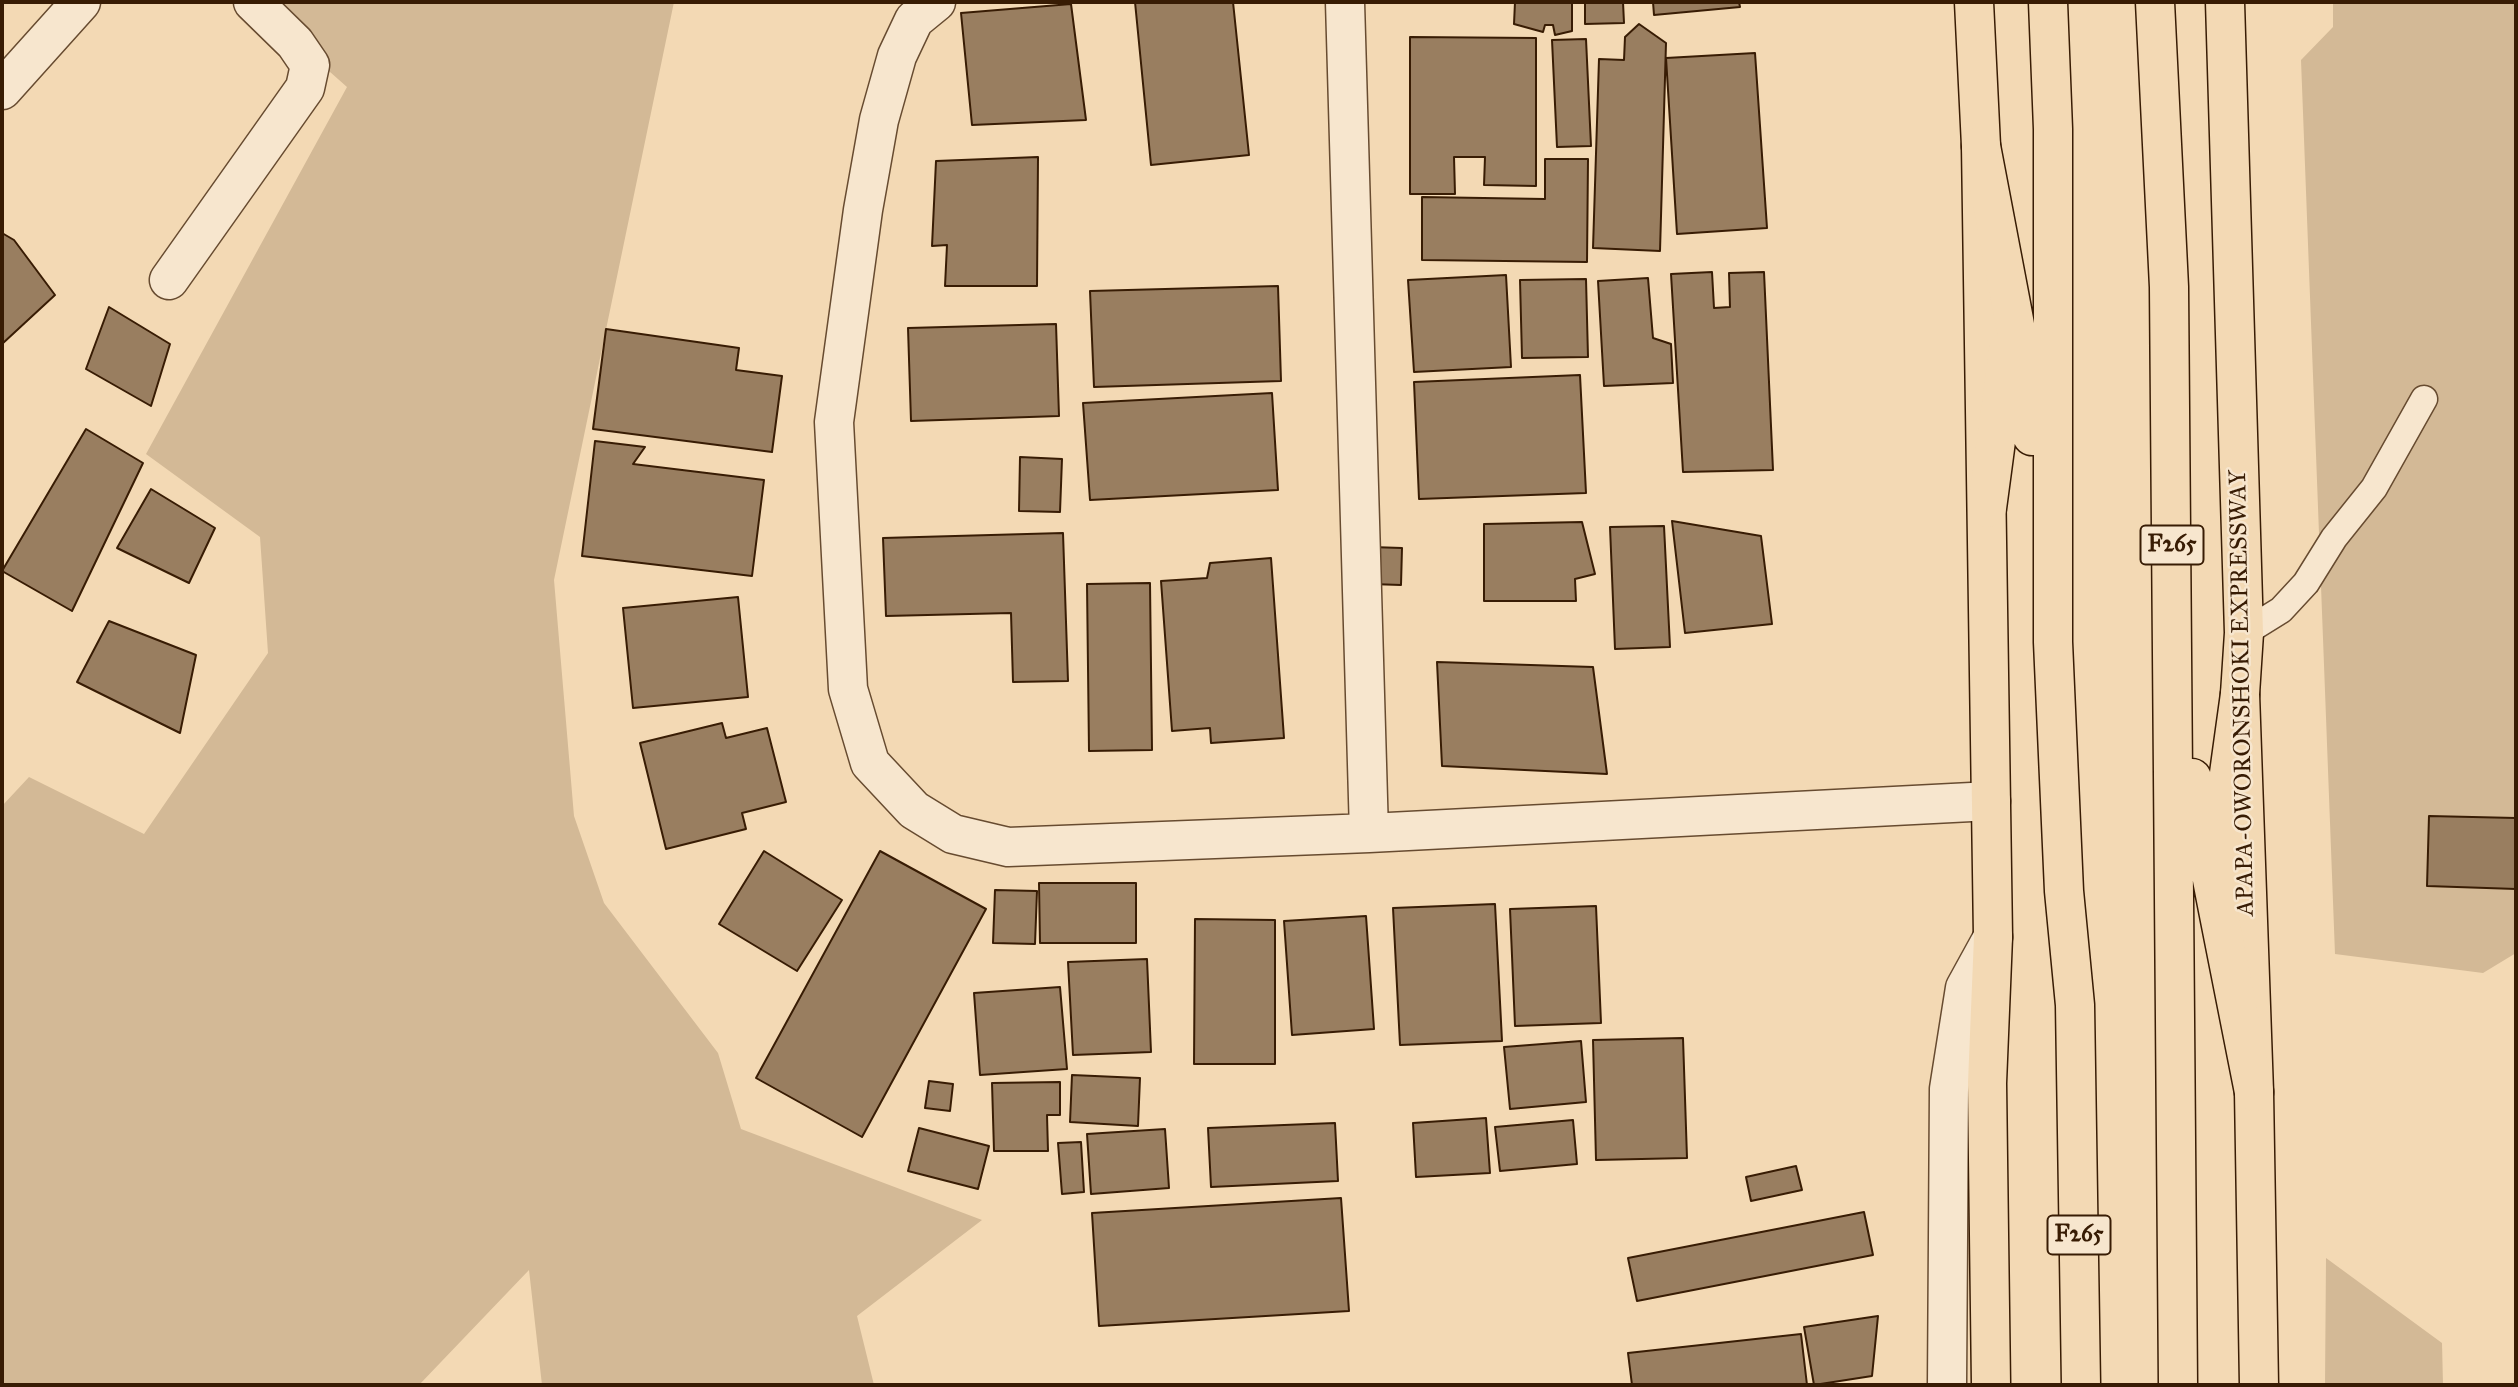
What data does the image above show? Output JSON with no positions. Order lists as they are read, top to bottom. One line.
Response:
{"streets":{"main road":["F265","APAPA-OWORONSHOKI EXPRESSWAY"]}}
